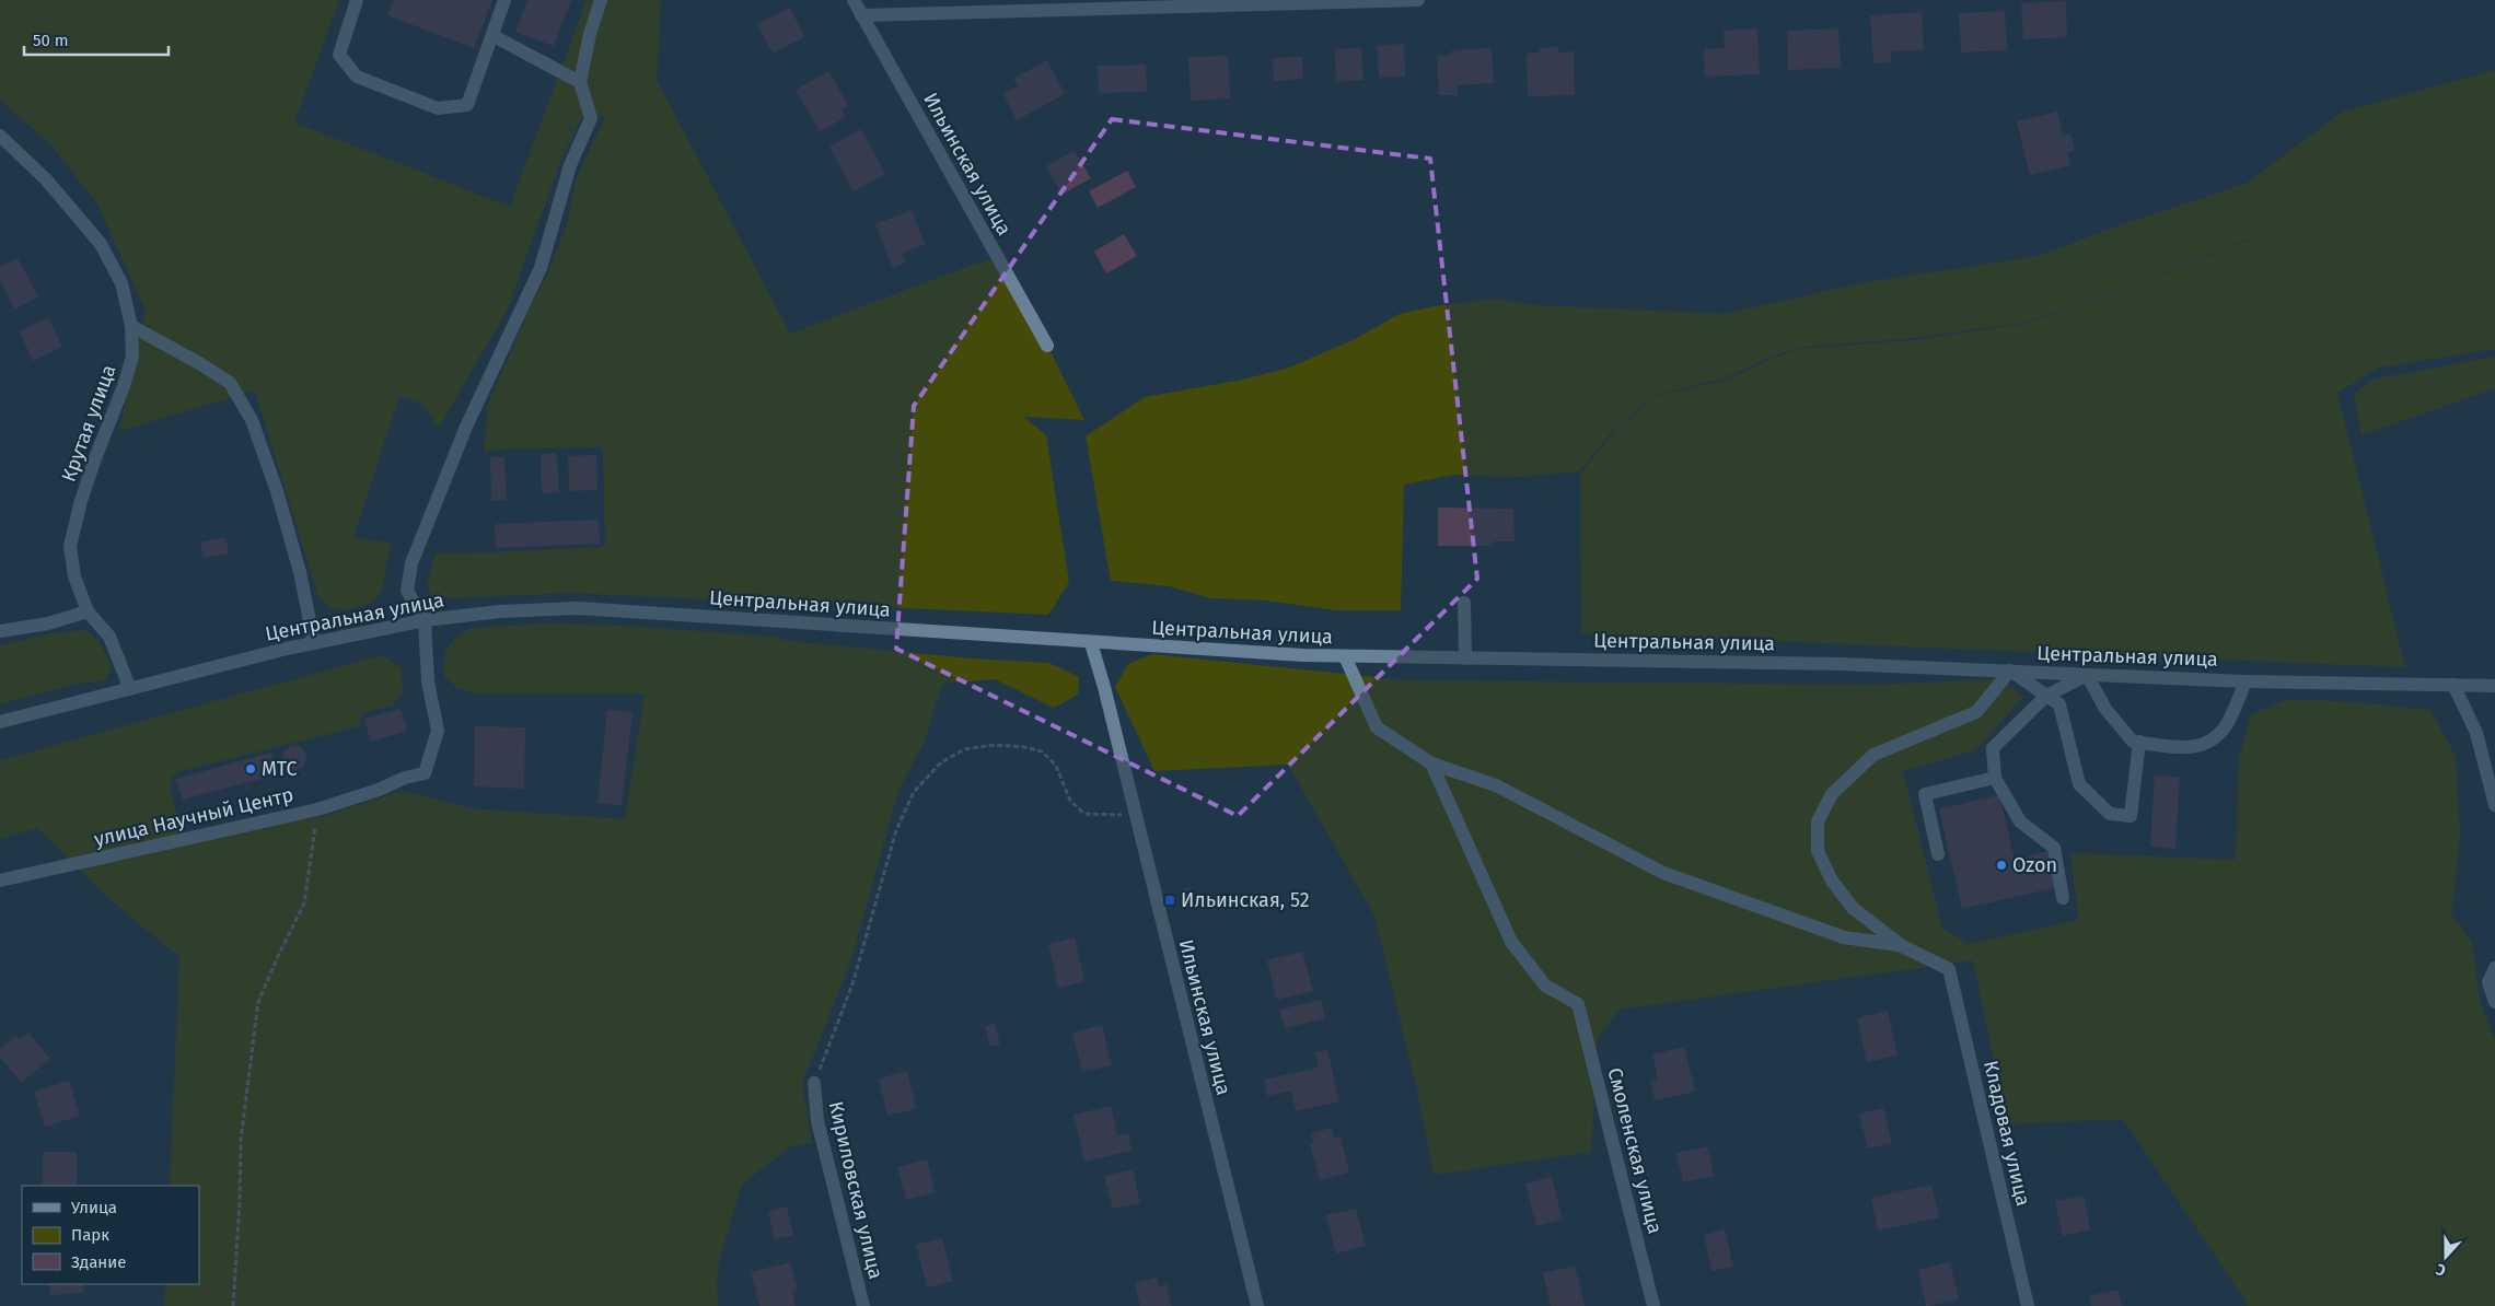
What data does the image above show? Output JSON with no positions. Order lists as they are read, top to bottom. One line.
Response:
{"streets":{"street":["Ильинская улица","Крутая улица","Центральная улица","улица Научный Центр","Кладовая улица","Смоленская улица","Кириловская улица"]},"crossings":[["Ильинская улица","Центральная улица"],["Крутая улица","Центральная улица"],["Центральная улица","улица Научный Центр"]],"places":{"other":["МТС","Ozon"],"transit":["Ильинская, 52"]},"legend":["Улица","Парк","Здание"],"scale_bar":"50 m","north":"bottom"}
